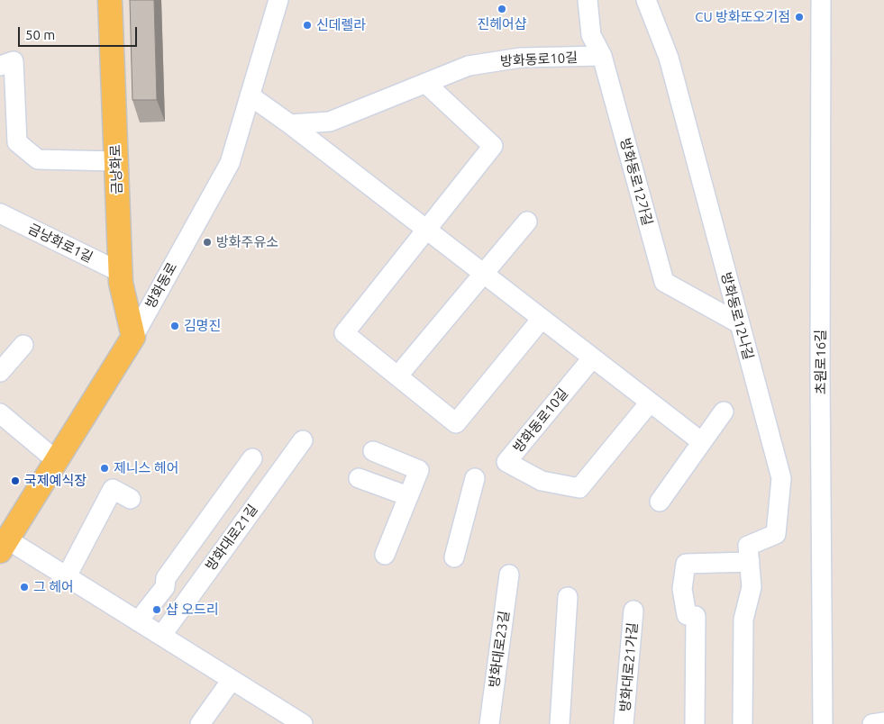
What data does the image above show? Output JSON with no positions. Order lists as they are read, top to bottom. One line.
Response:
{"streets":{"main road":["금낭화로","방화동로"],"street":["방화동로10길","방화동로12가길","금낭화로1길","방화동로12나길","초원로16길","방화대로21길","방화대로23길","방화대로21가길"]},"crossings":[["방화동로10길","방화동로12가길"],["금낭화로","금낭화로1길"],["금낭화로","방화동로"],["방화동로12가길","방화동로12나길"]],"places":["진헤어샵","CU 방화또오기점","신데렐라","방화주유소","김명진","제니스 헤어","국제예식장","그 헤어","샵 오드리"],"scale_bar":"50 m"}
